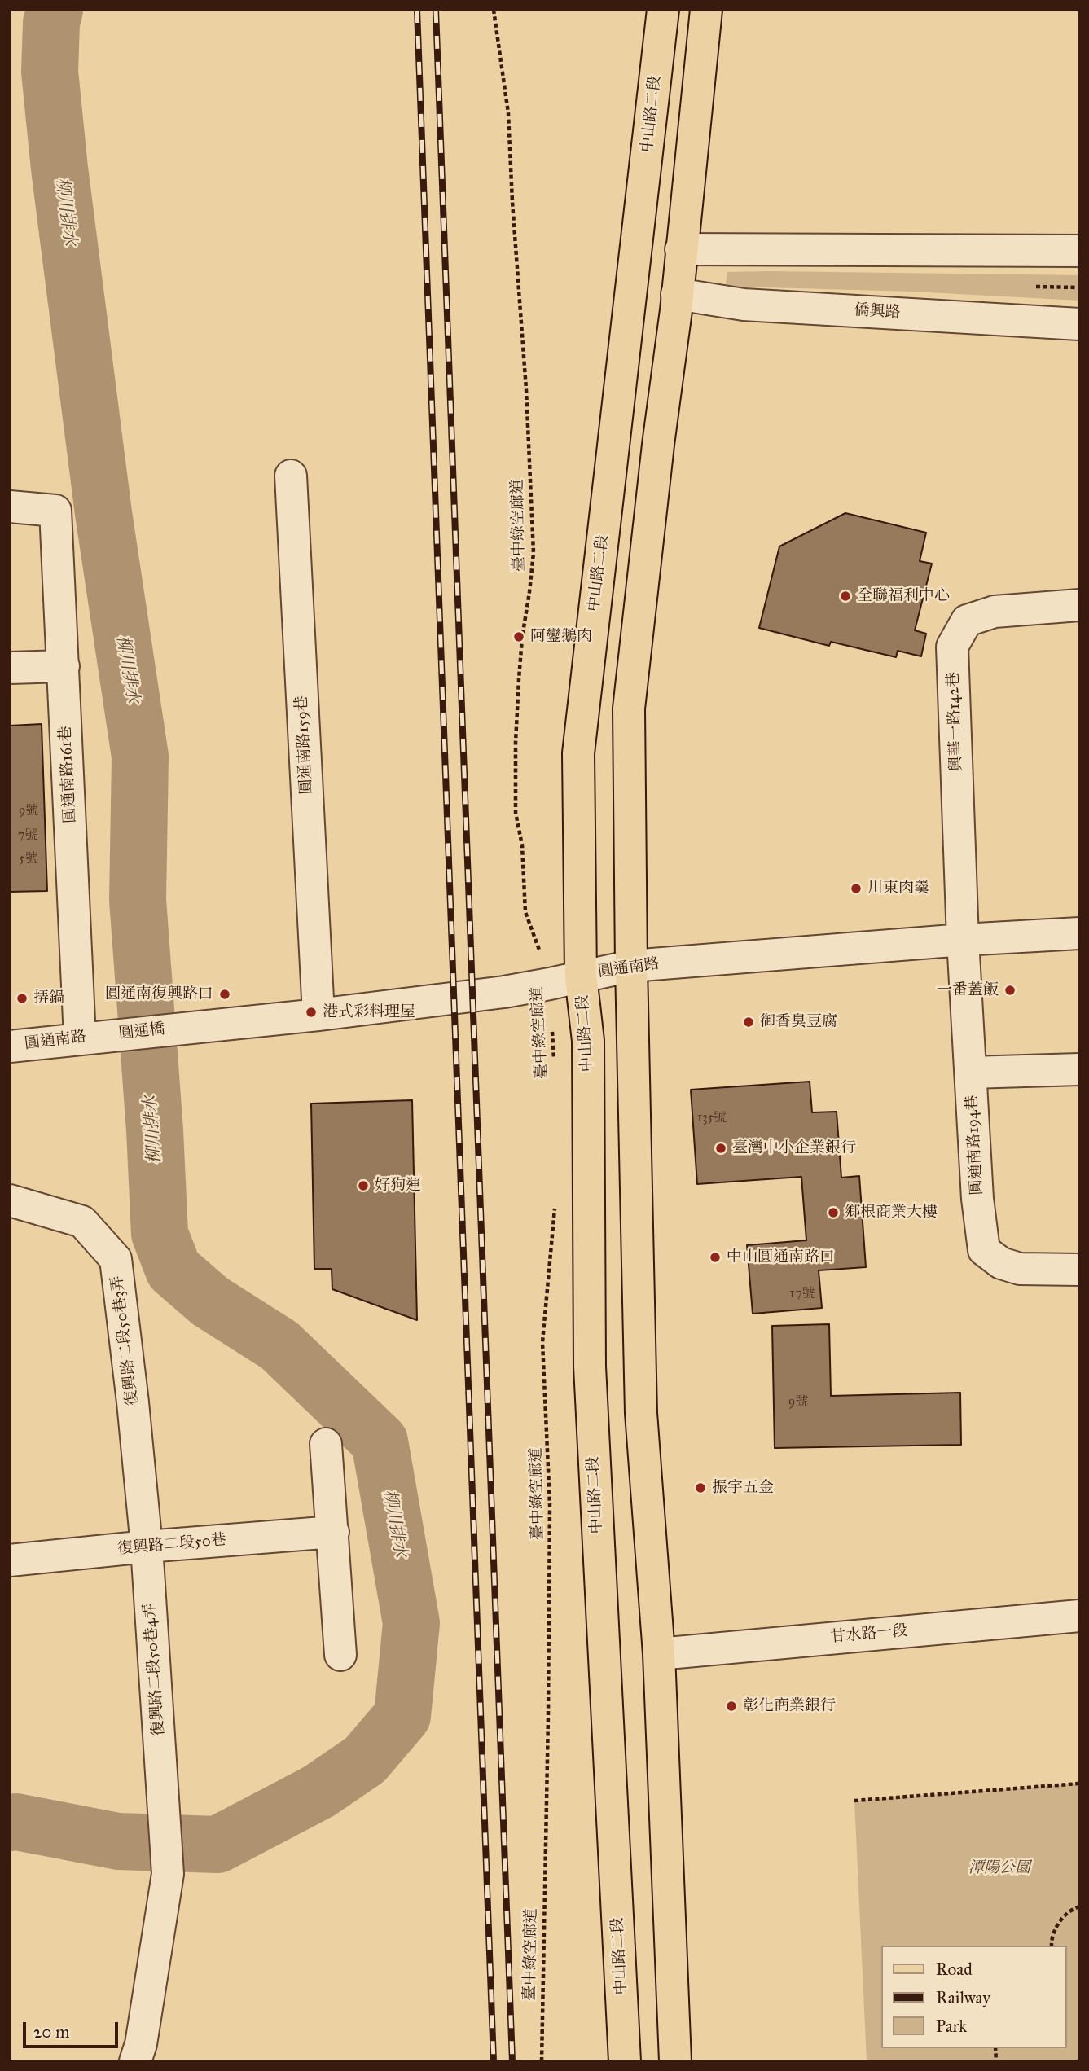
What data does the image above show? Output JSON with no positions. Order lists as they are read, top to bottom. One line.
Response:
{"streets":{"main road":["中山路二段"],"street":["僑興路","興華一路142巷","圓通南路159巷","圓通南路161巷","圓通南路","圓通橋","圓通南路194巷","復興路二段50巷3弄","復興路二段50巷","甘水路一段","復興路二段50巷4弄"],"path":["臺中綠空廊道"]},"crossings":[["中山路二段","圓通南路"],["臺中綠空廊道","圓通南路"],["興華一路142巷","圓通南路"],["興華一路142巷","圓通南路194巷"],["圓通南路159巷","圓通南路"],["圓通南路161巷","圓通南路"],["圓通南路161巷","圓通橋"],["圓通南路","圓通橋"],["圓通南路","圓通南路194巷"],["復興路二段50巷3弄","復興路二段50巷"],["復興路二段50巷3弄","復興路二段50巷4弄"],["復興路二段50巷","復興路二段50巷4弄"]],"water":["柳川排水"],"parks":["潭陽公園"],"places":["全聯福利中心","阿鑾鵝肉","川東肉羹","一番蓋飯","圓通南復興路口","挵鍋","港式彩料理屋","御香臭豆腐","臺灣中小企業銀行","好狗運","鄉根商業大樓","中山圓通南路口","振宇五金","彰化商業銀行"],"house_numbers":["9號","7號","5號","135號","17號","9號"],"legend":["Road","Railway","Park"],"scale_bar":"20 m"}
